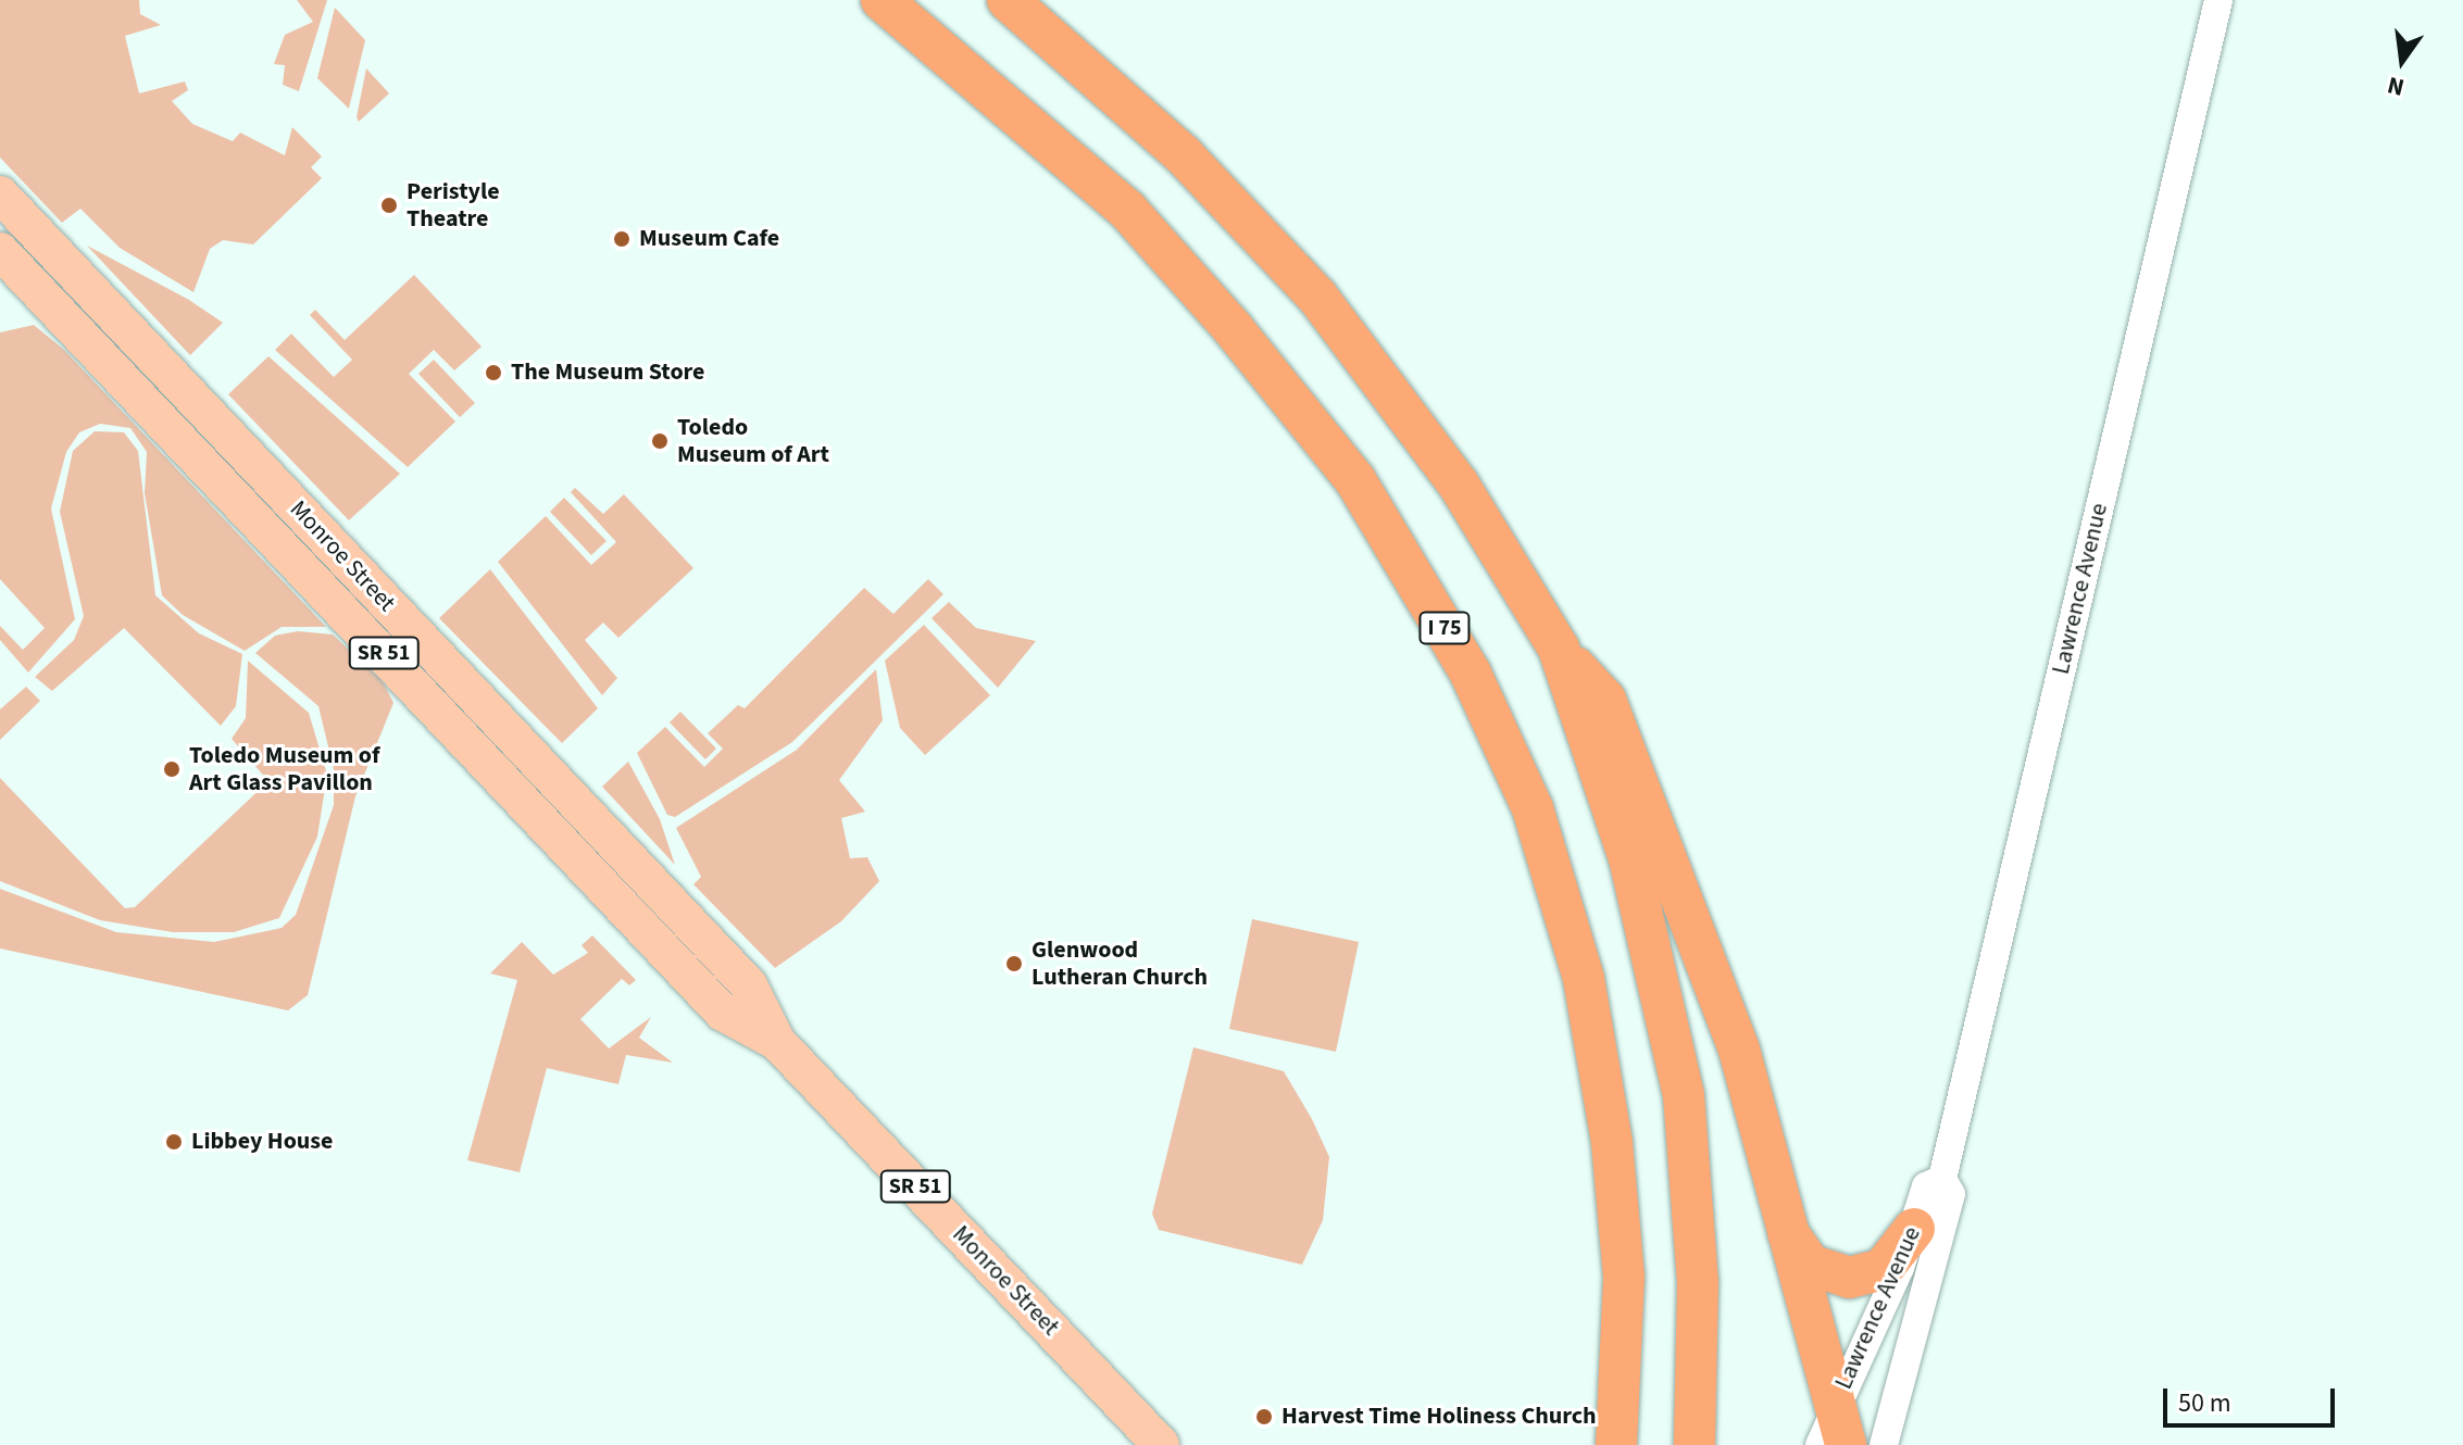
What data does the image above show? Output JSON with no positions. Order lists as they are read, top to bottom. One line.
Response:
{"streets":{"highway":["I 75"],"main road":["Monroe Street","SR 51"],"street":["Lawrence Avenue"]},"places":["Peristyle Theatre","Museum Cafe","The Museum Store","Toledo Museum of Art","Toledo Museum of Art Glass Pavillon","Glenwood Lutheran Church","Libbey House","Harvest Time Holiness Church"],"scale_bar":"50 m","north":"bottom"}
